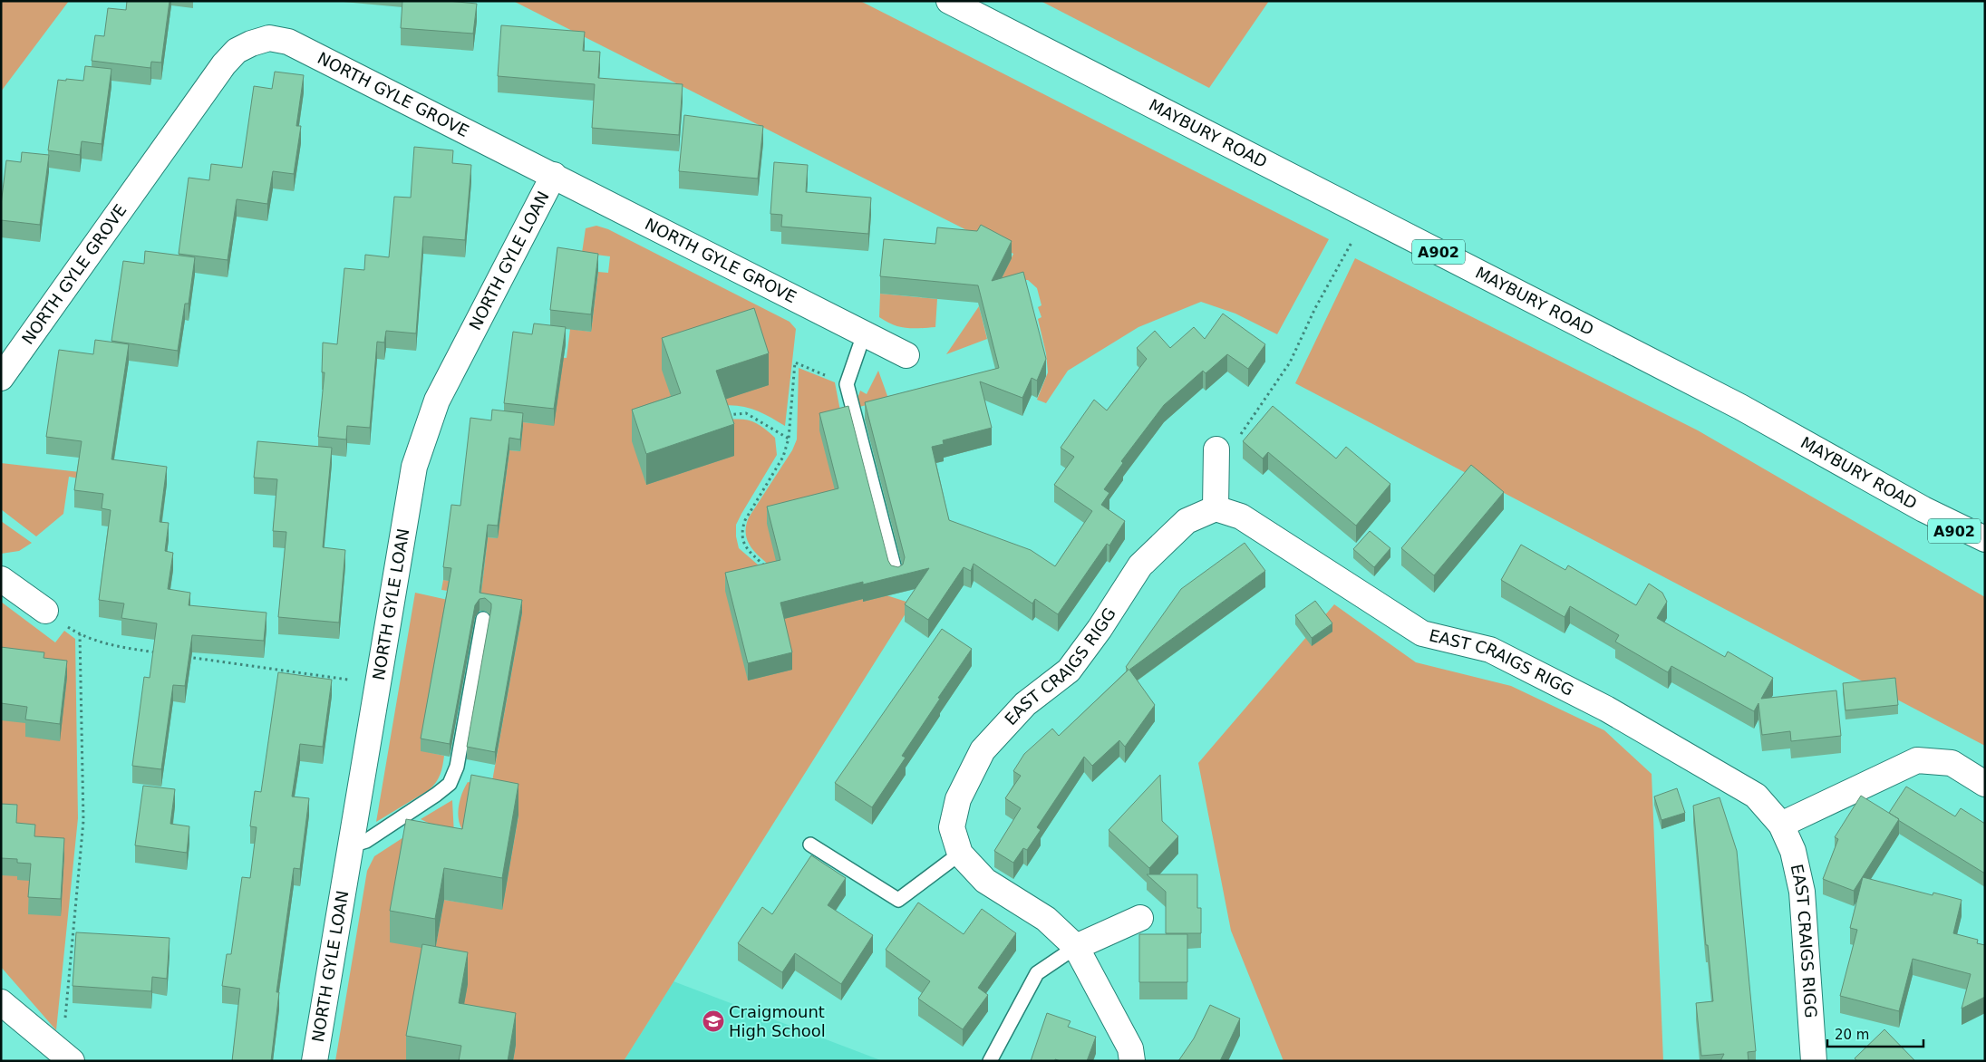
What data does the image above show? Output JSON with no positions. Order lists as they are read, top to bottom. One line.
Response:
{"streets":{"street":["NORTH GYLE GROVE","MAYBURY ROAD","A902","NORTH GYLE LOAN","EAST CRAIGS RIGG"]},"crossings":[["NORTH GYLE GROVE","NORTH GYLE LOAN"]],"places":{"school or university":["Craigmount High School"]},"scale_bar":"20 m"}
